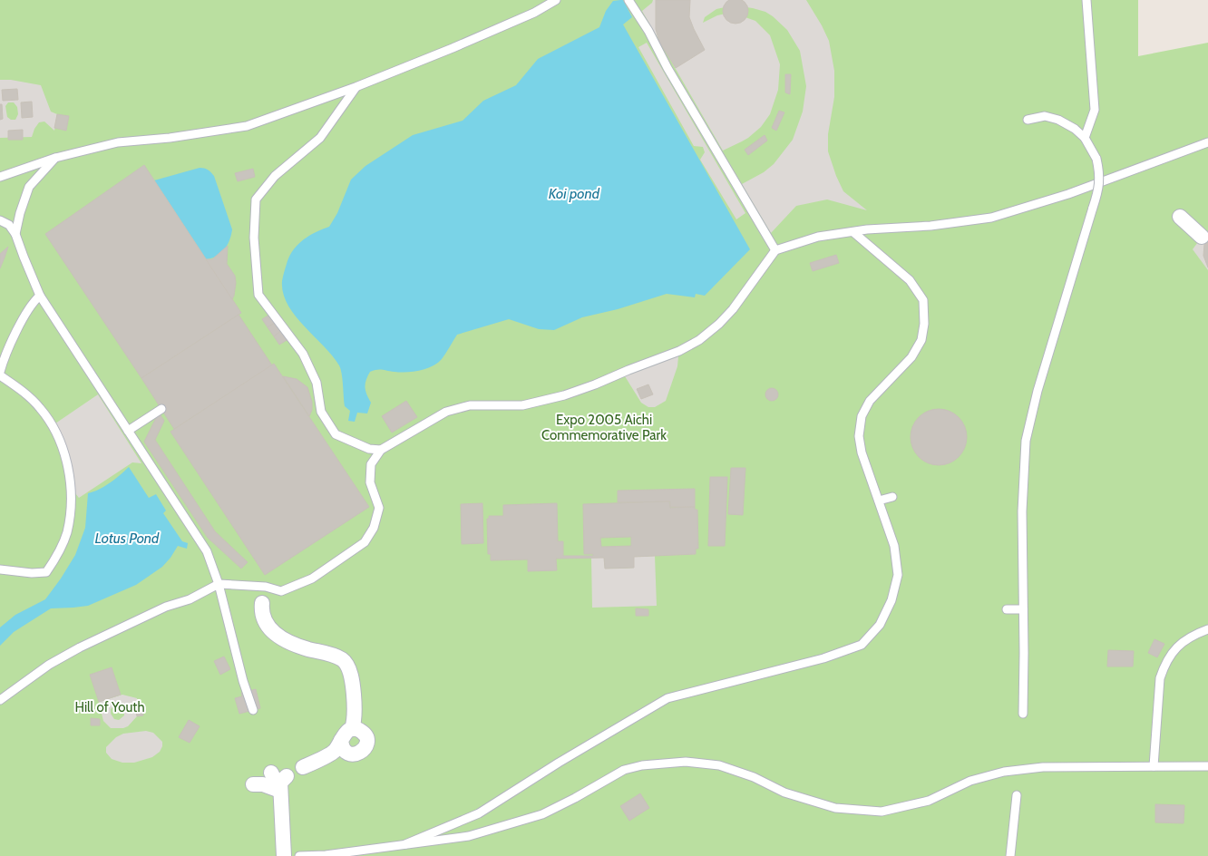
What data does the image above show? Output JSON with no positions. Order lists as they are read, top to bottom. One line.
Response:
{"water":["Koi pond","Lotus Pond"],"parks":["Expo 2005 Aichi Commemorative Park","Hill of Youth"]}
